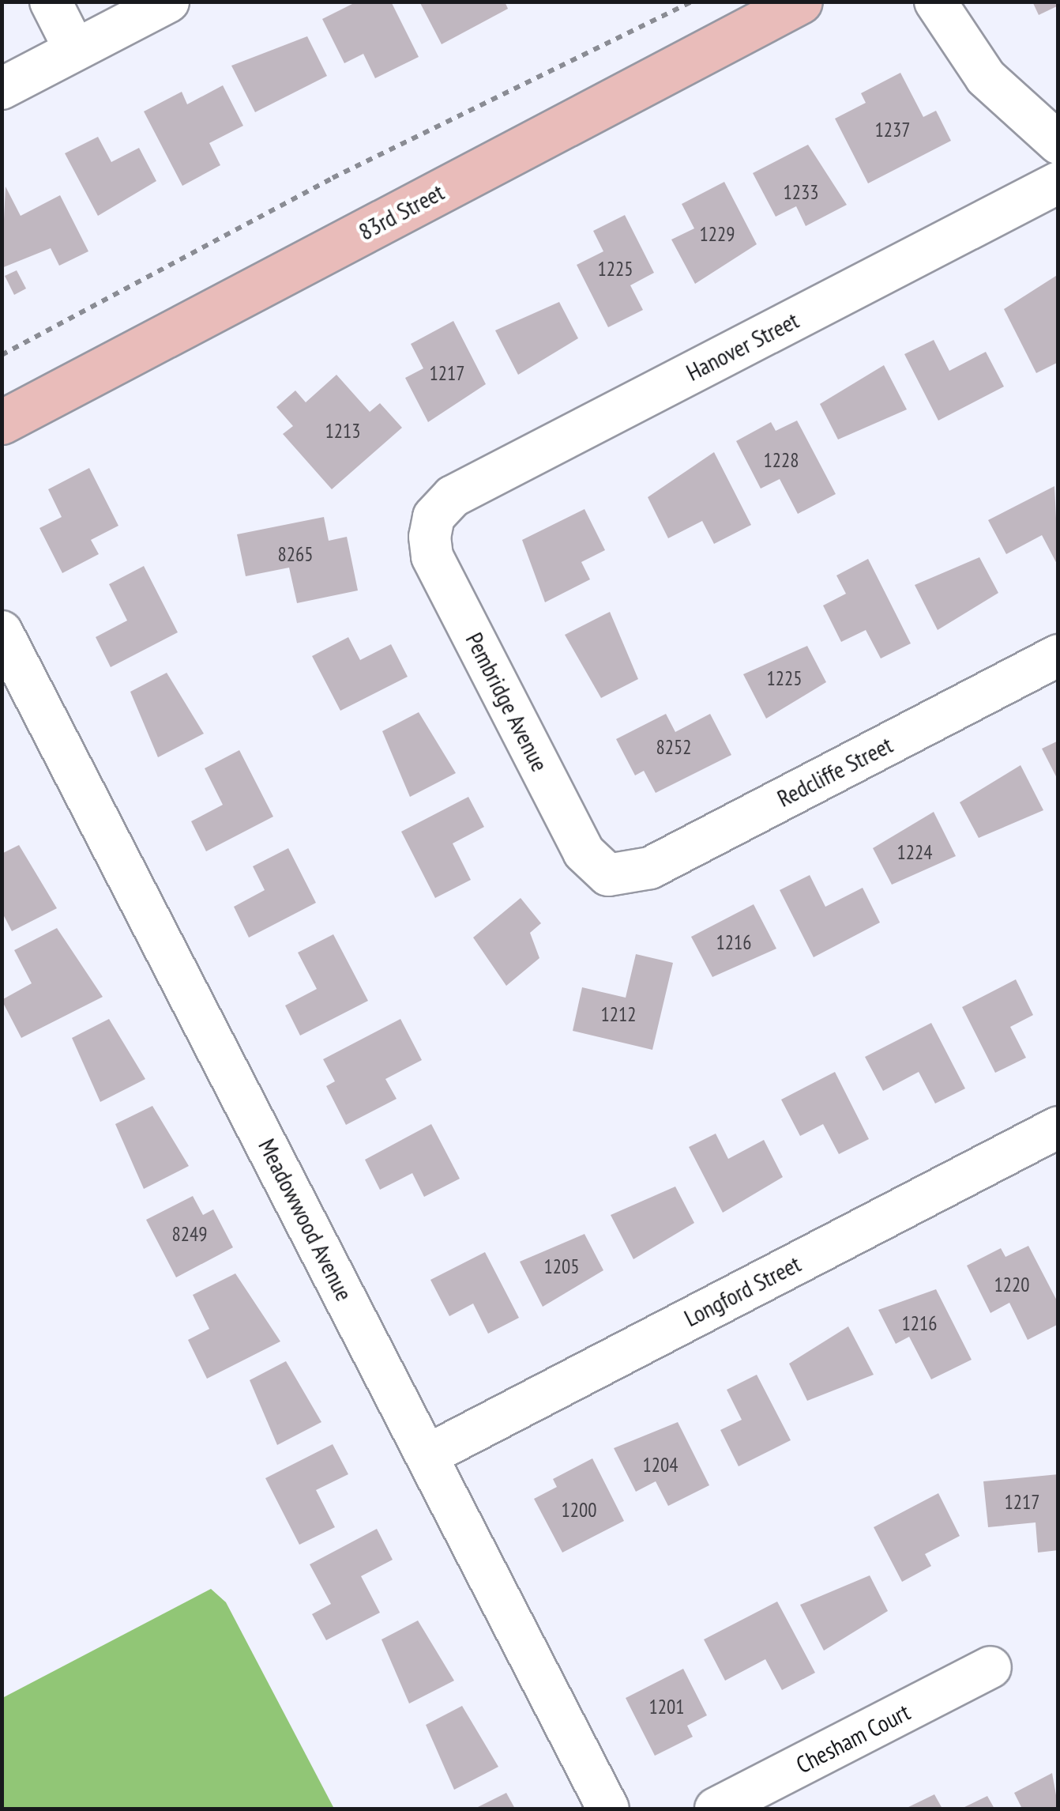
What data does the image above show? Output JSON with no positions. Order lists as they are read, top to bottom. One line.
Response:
{"streets":{"main road":["83rd Street"],"street":["Hanover Street","Pembridge Avenue","Redcliffe Street","Meadowwood Avenue","Longford Street","Chesham Court"]},"crossings":[["Hanover Street","Pembridge Avenue"],["Pembridge Avenue","Redcliffe Street"],["Meadowwood Avenue","Longford Street"]],"house_numbers":["1237","1233","1229","1225","1217","1213","1228","8265","1225","8252","1224","1216","1212","8249","1205","1220","1216","1204","1217","1200","1201"]}
